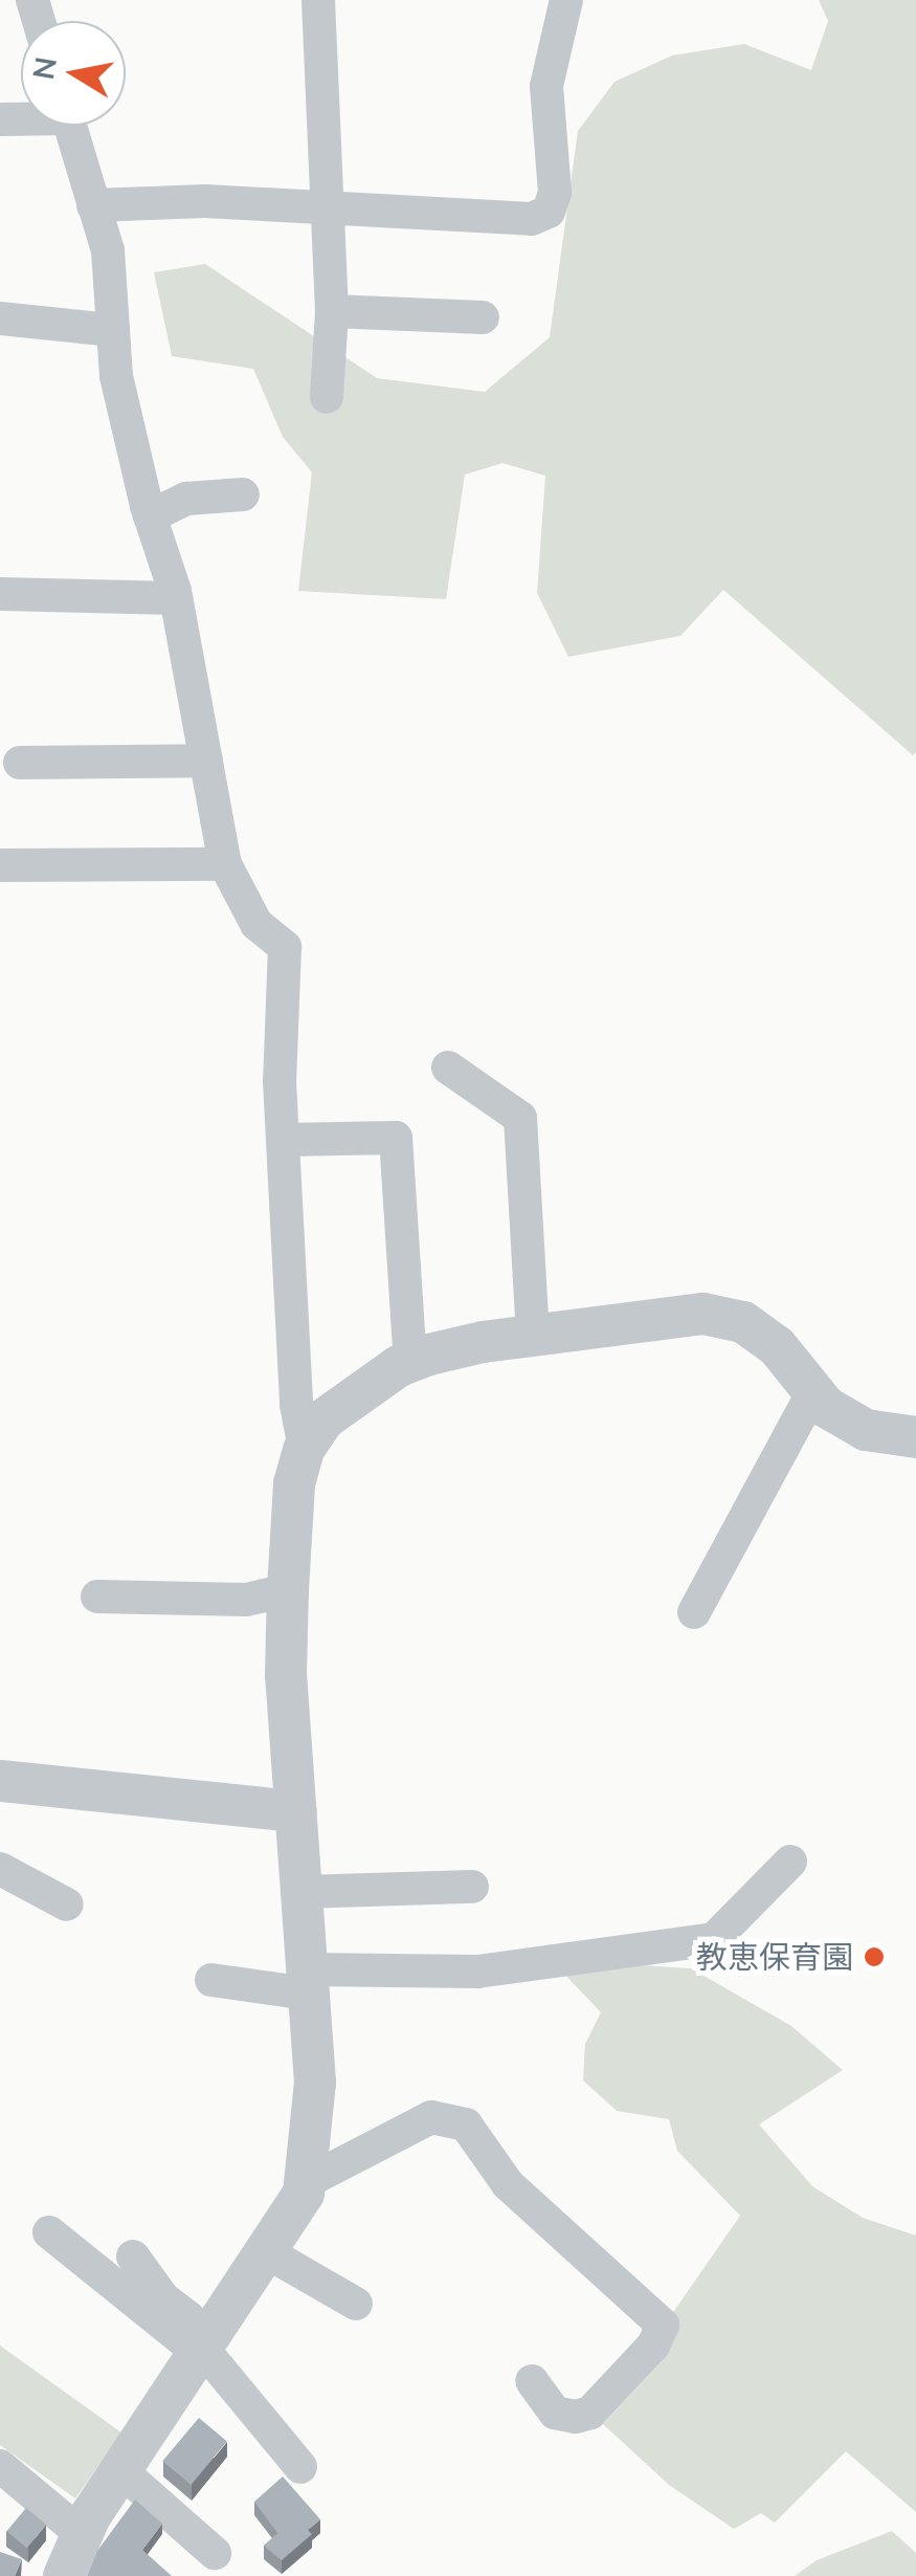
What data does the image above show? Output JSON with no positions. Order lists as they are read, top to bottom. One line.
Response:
{"places":["教恵保育園"],"north":"left"}
